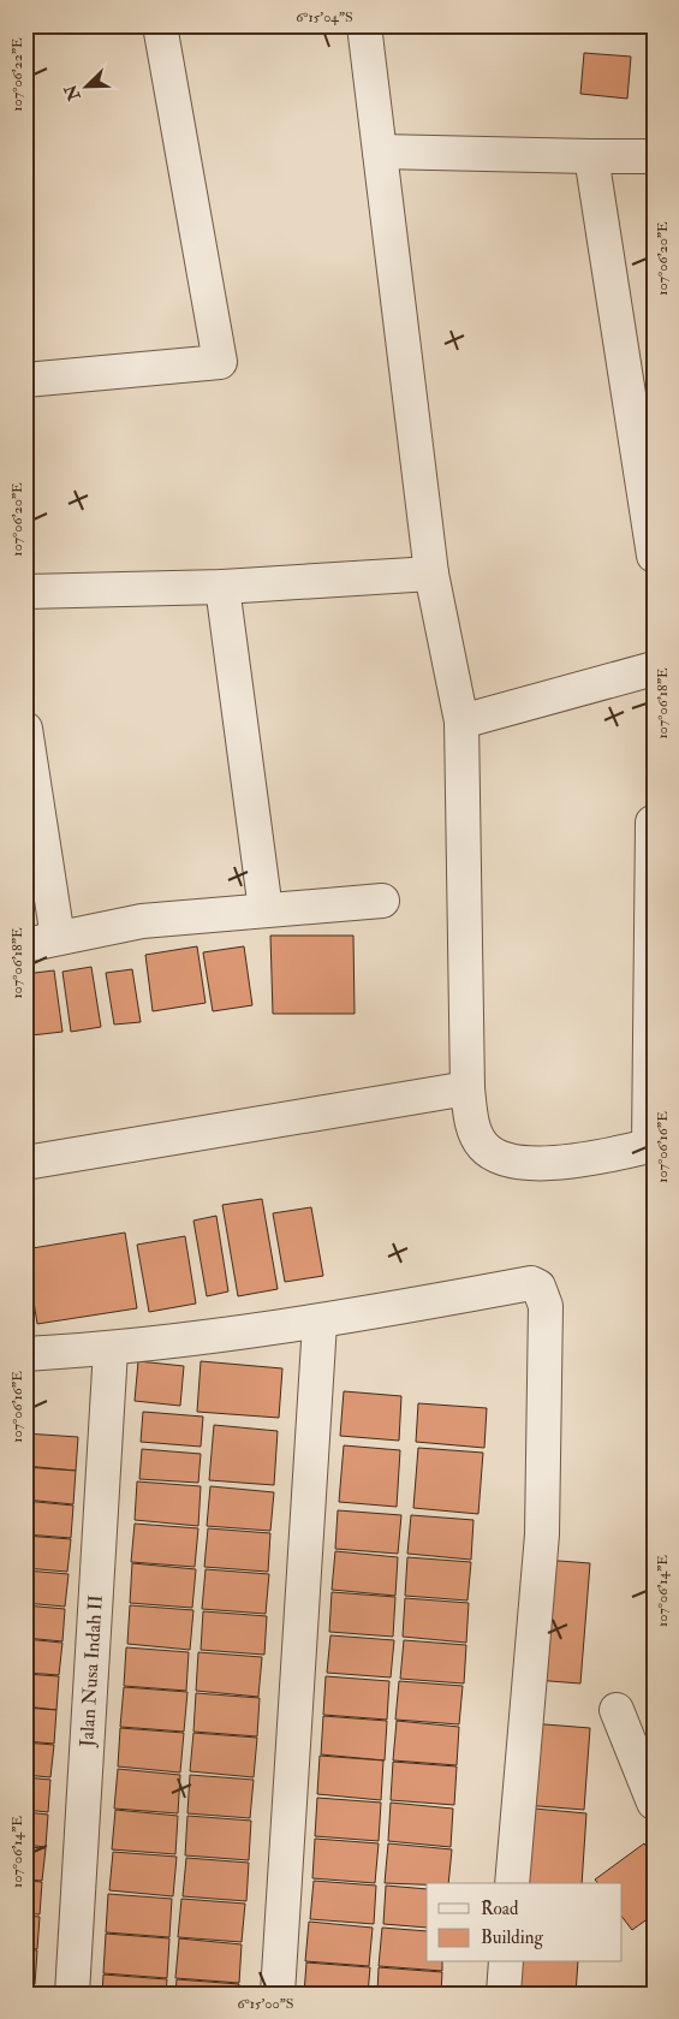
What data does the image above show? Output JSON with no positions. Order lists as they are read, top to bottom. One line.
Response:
{"streets":{"street":["Jalan Nusa Indah II"]},"legend":["Road","Building"],"north":"bottom left","coordinates":["6°15'04\"S","107°06'22\"E","107°06'20\"E","107°06'18\"E","107°06'16\"E","107°06'14\"E","6°15'00\"S"]}
